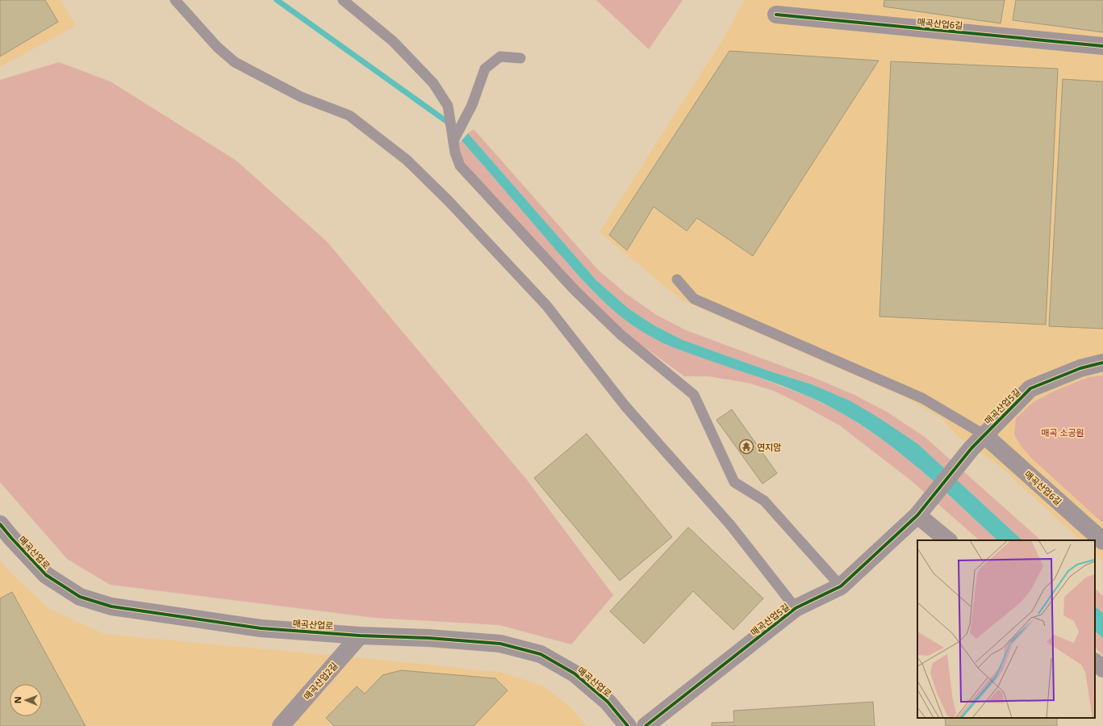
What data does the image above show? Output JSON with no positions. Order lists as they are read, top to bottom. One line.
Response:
{"streets":{"street":["매곡산업6길","매곡산업5길","매곡산업로","매곡산업2길"]},"crossings":[["매곡산업6길","매곡산업5길"],["매곡산업로","매곡산업2길"]],"parks":["매곡 소공원"],"places":{"temple":["연지암"]},"north":"left"}
